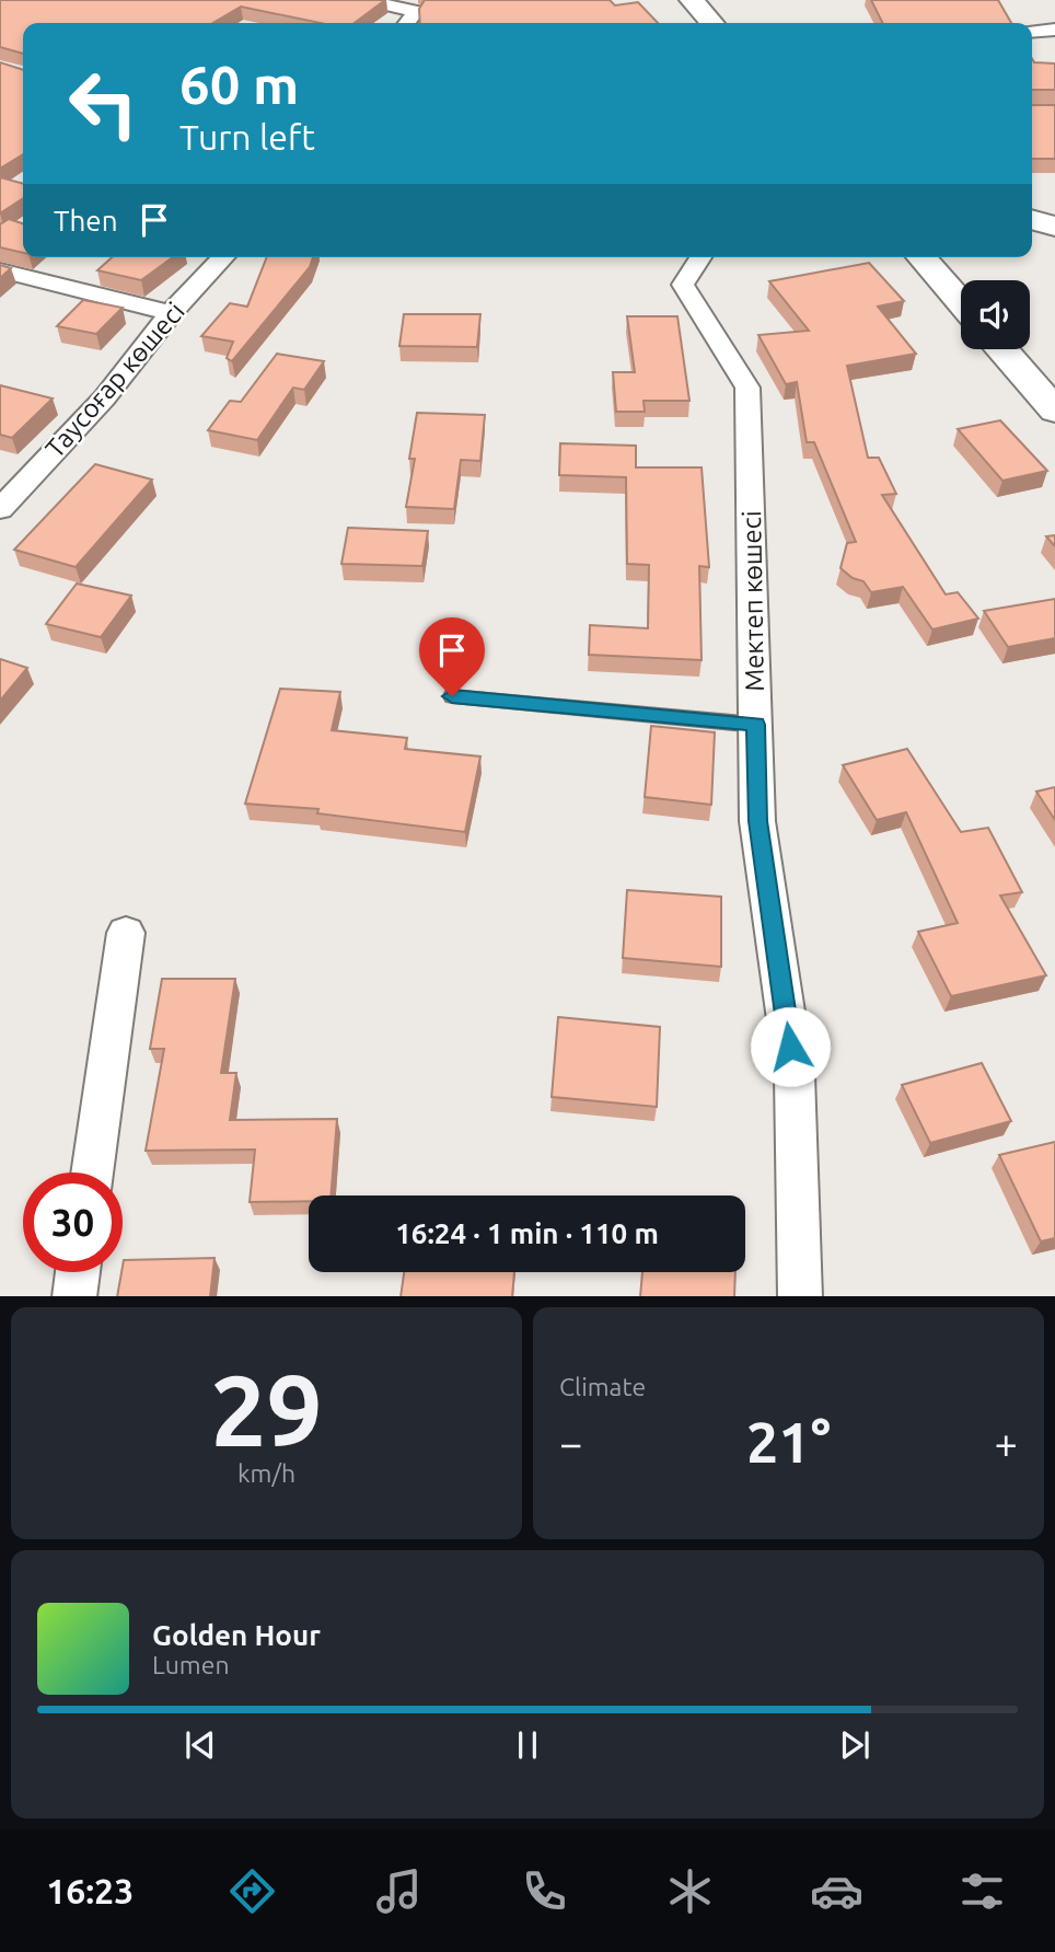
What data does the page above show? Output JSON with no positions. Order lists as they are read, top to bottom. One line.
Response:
{"streets":{"street":["Тауcоғар көшесі","Мектеп көшесі"]},"page":{"turn":["60 m","Turn left"],"then":"Then","limit":"30","trip":"16:24 · 1 min · 110 m","tile":[["29","km/h"],"Climate"],"heat":["−","21°","+"],"song":["Golden Hour","Lumen"],"tabs":"16:23"}}
